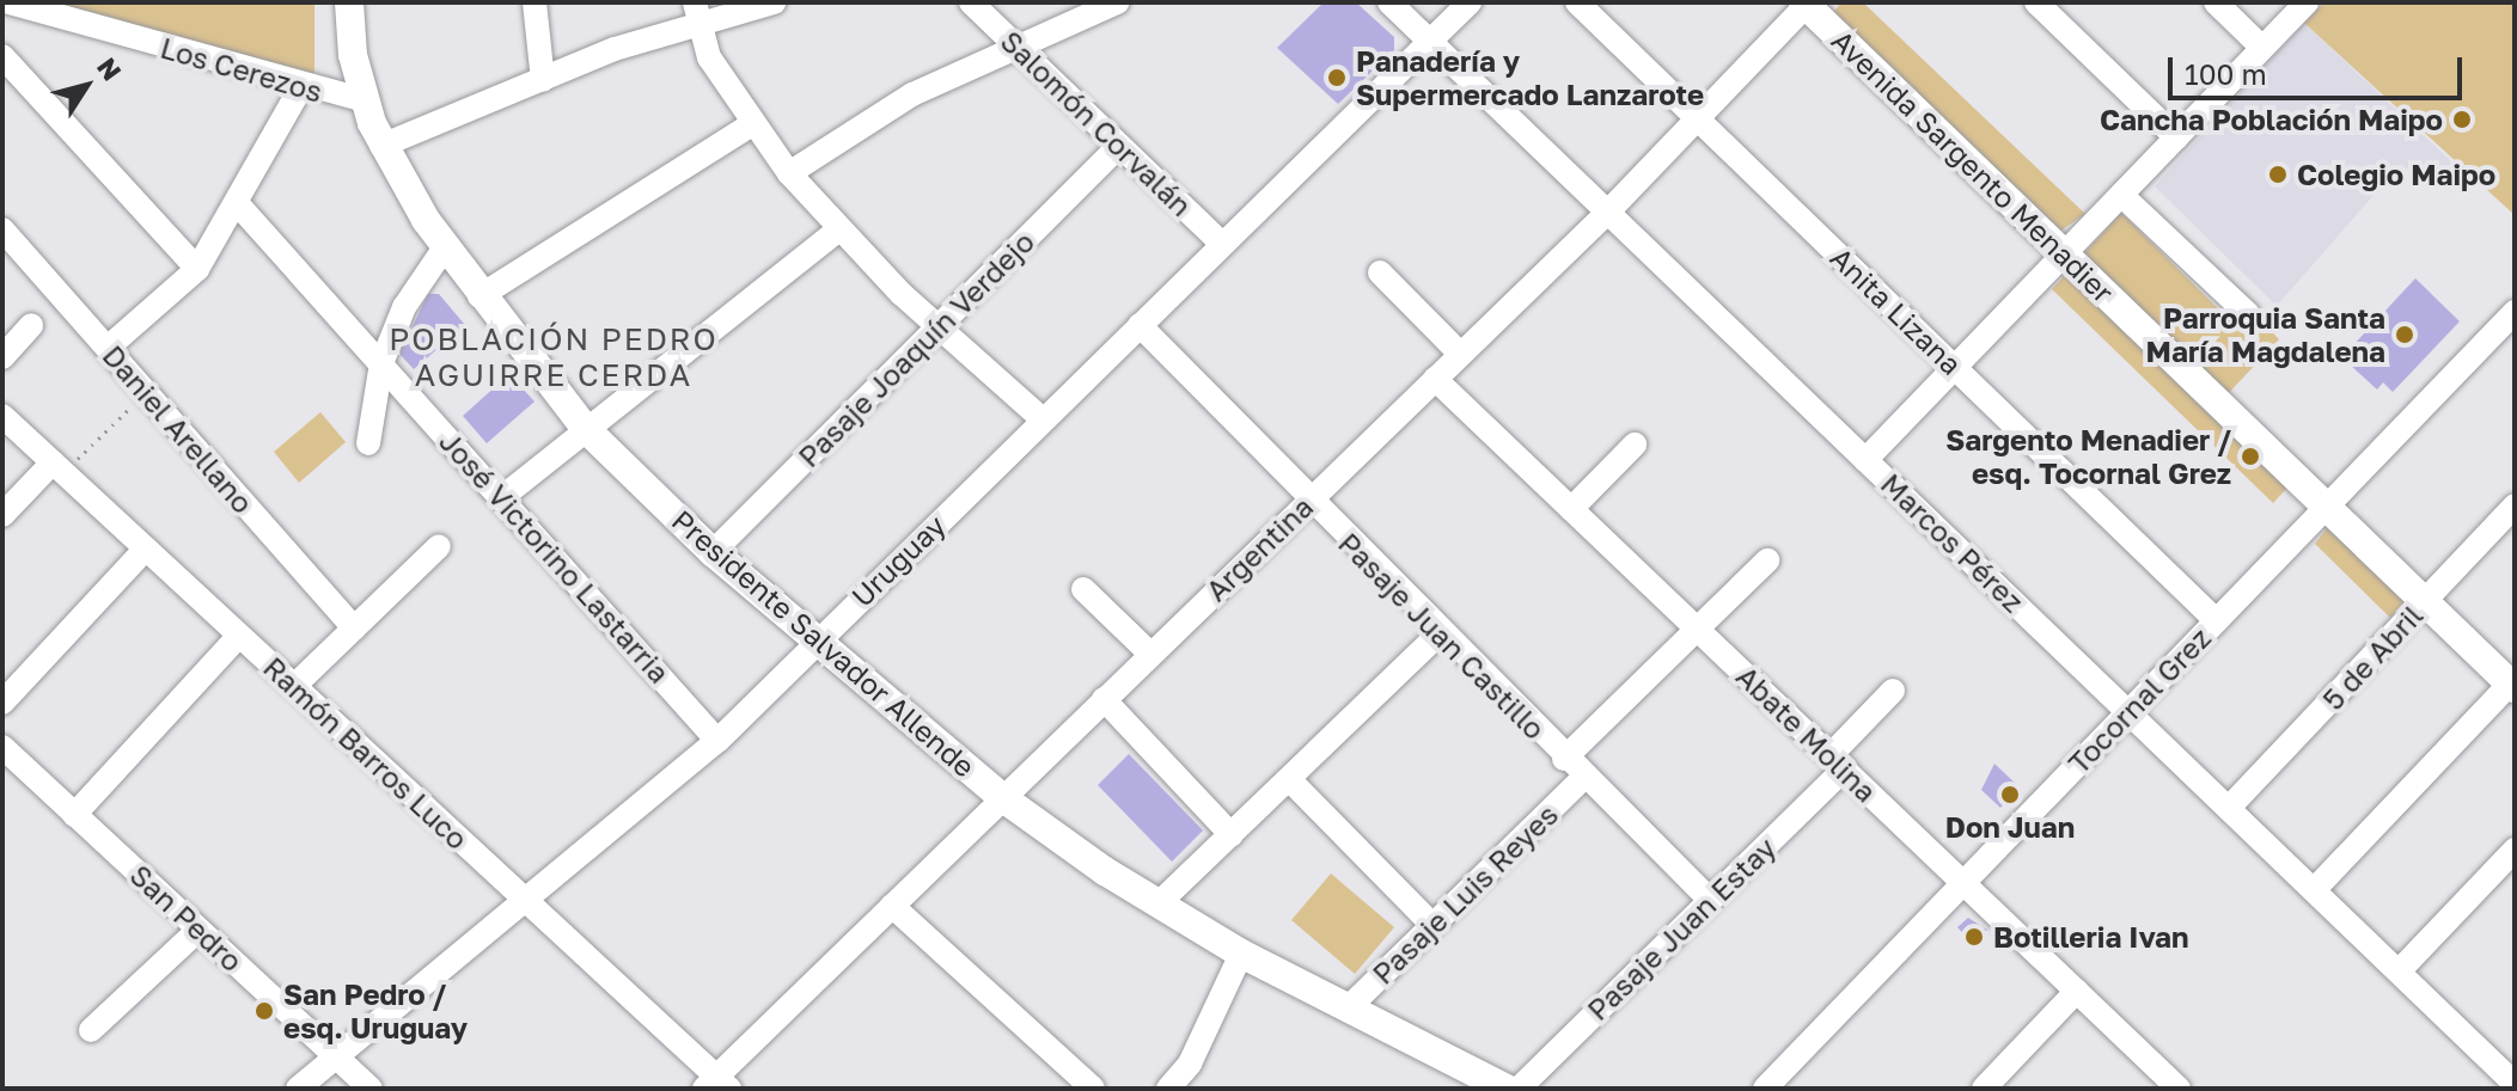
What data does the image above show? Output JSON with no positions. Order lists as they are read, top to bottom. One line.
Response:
{"streets":{"main road":["Avenida Sargento Menadier","Presidente Salvador Allende"],"street":["Los Cerezos","Salomón Corvalán","Anita Lizana","Pasaje Joaquín Verdejo","Daniel Arellano","Marcos Pérez","Argentina","José Victorino Lastarria","Uruguay","Pasaje Juan Castillo","5 de Abril","Tocornal Grez","Abate Molina","Ramón Barros Luco","Pasaje Luis Reyes","San Pedro","Pasaje Juan Estay"]},"crossings":[["Los Cerezos","Presidente Salvador Allende"],["Salomón Corvalán","Pasaje Joaquín Verdejo"],["Salomón Corvalán","Uruguay"],["Avenida Sargento Menadier","Argentina"],["Avenida Sargento Menadier","5 de Abril"],["Avenida Sargento Menadier","Tocornal Grez"],["Anita Lizana","Argentina"],["Anita Lizana","Tocornal Grez"],["Pasaje Joaquín Verdejo","Presidente Salvador Allende"],["Marcos Pérez","Argentina"],["Marcos Pérez","Uruguay"],["Marcos Pérez","5 de Abril"],["Marcos Pérez","Tocornal Grez"],["Argentina","Pasaje Juan Castillo"],["Argentina","Presidente Salvador Allende"],["Argentina","Abate Molina"],["Argentina","Ramón Barros Luco"],["José Victorino Lastarria","Uruguay"],["Uruguay","Pasaje Juan Castillo"],["Uruguay","Presidente Salvador Allende"],["Uruguay","Ramón Barros Luco"],["Uruguay","San Pedro"],["Pasaje Juan Castillo","Pasaje Luis Reyes"],["Pasaje Juan Castillo","Pasaje Juan Estay"],["Presidente Salvador Allende","Pasaje Luis Reyes"],["Tocornal Grez","Abate Molina"],["Abate Molina","Pasaje Juan Estay"]],"districts":["POBLACIÓN PEDRO AGUIRRE CERDA"],"places":["Panadería y Supermercado Lanzarote","Cancha Población Maipo","Colegio Maipo","Parroquia Santa María Magdalena","Sargento Menadier / esq. Tocornal Grez","Don Juan","Botilleria Ivan","San Pedro / esq. Uruguay"],"scale_bar":"100 m","north":"top right"}
